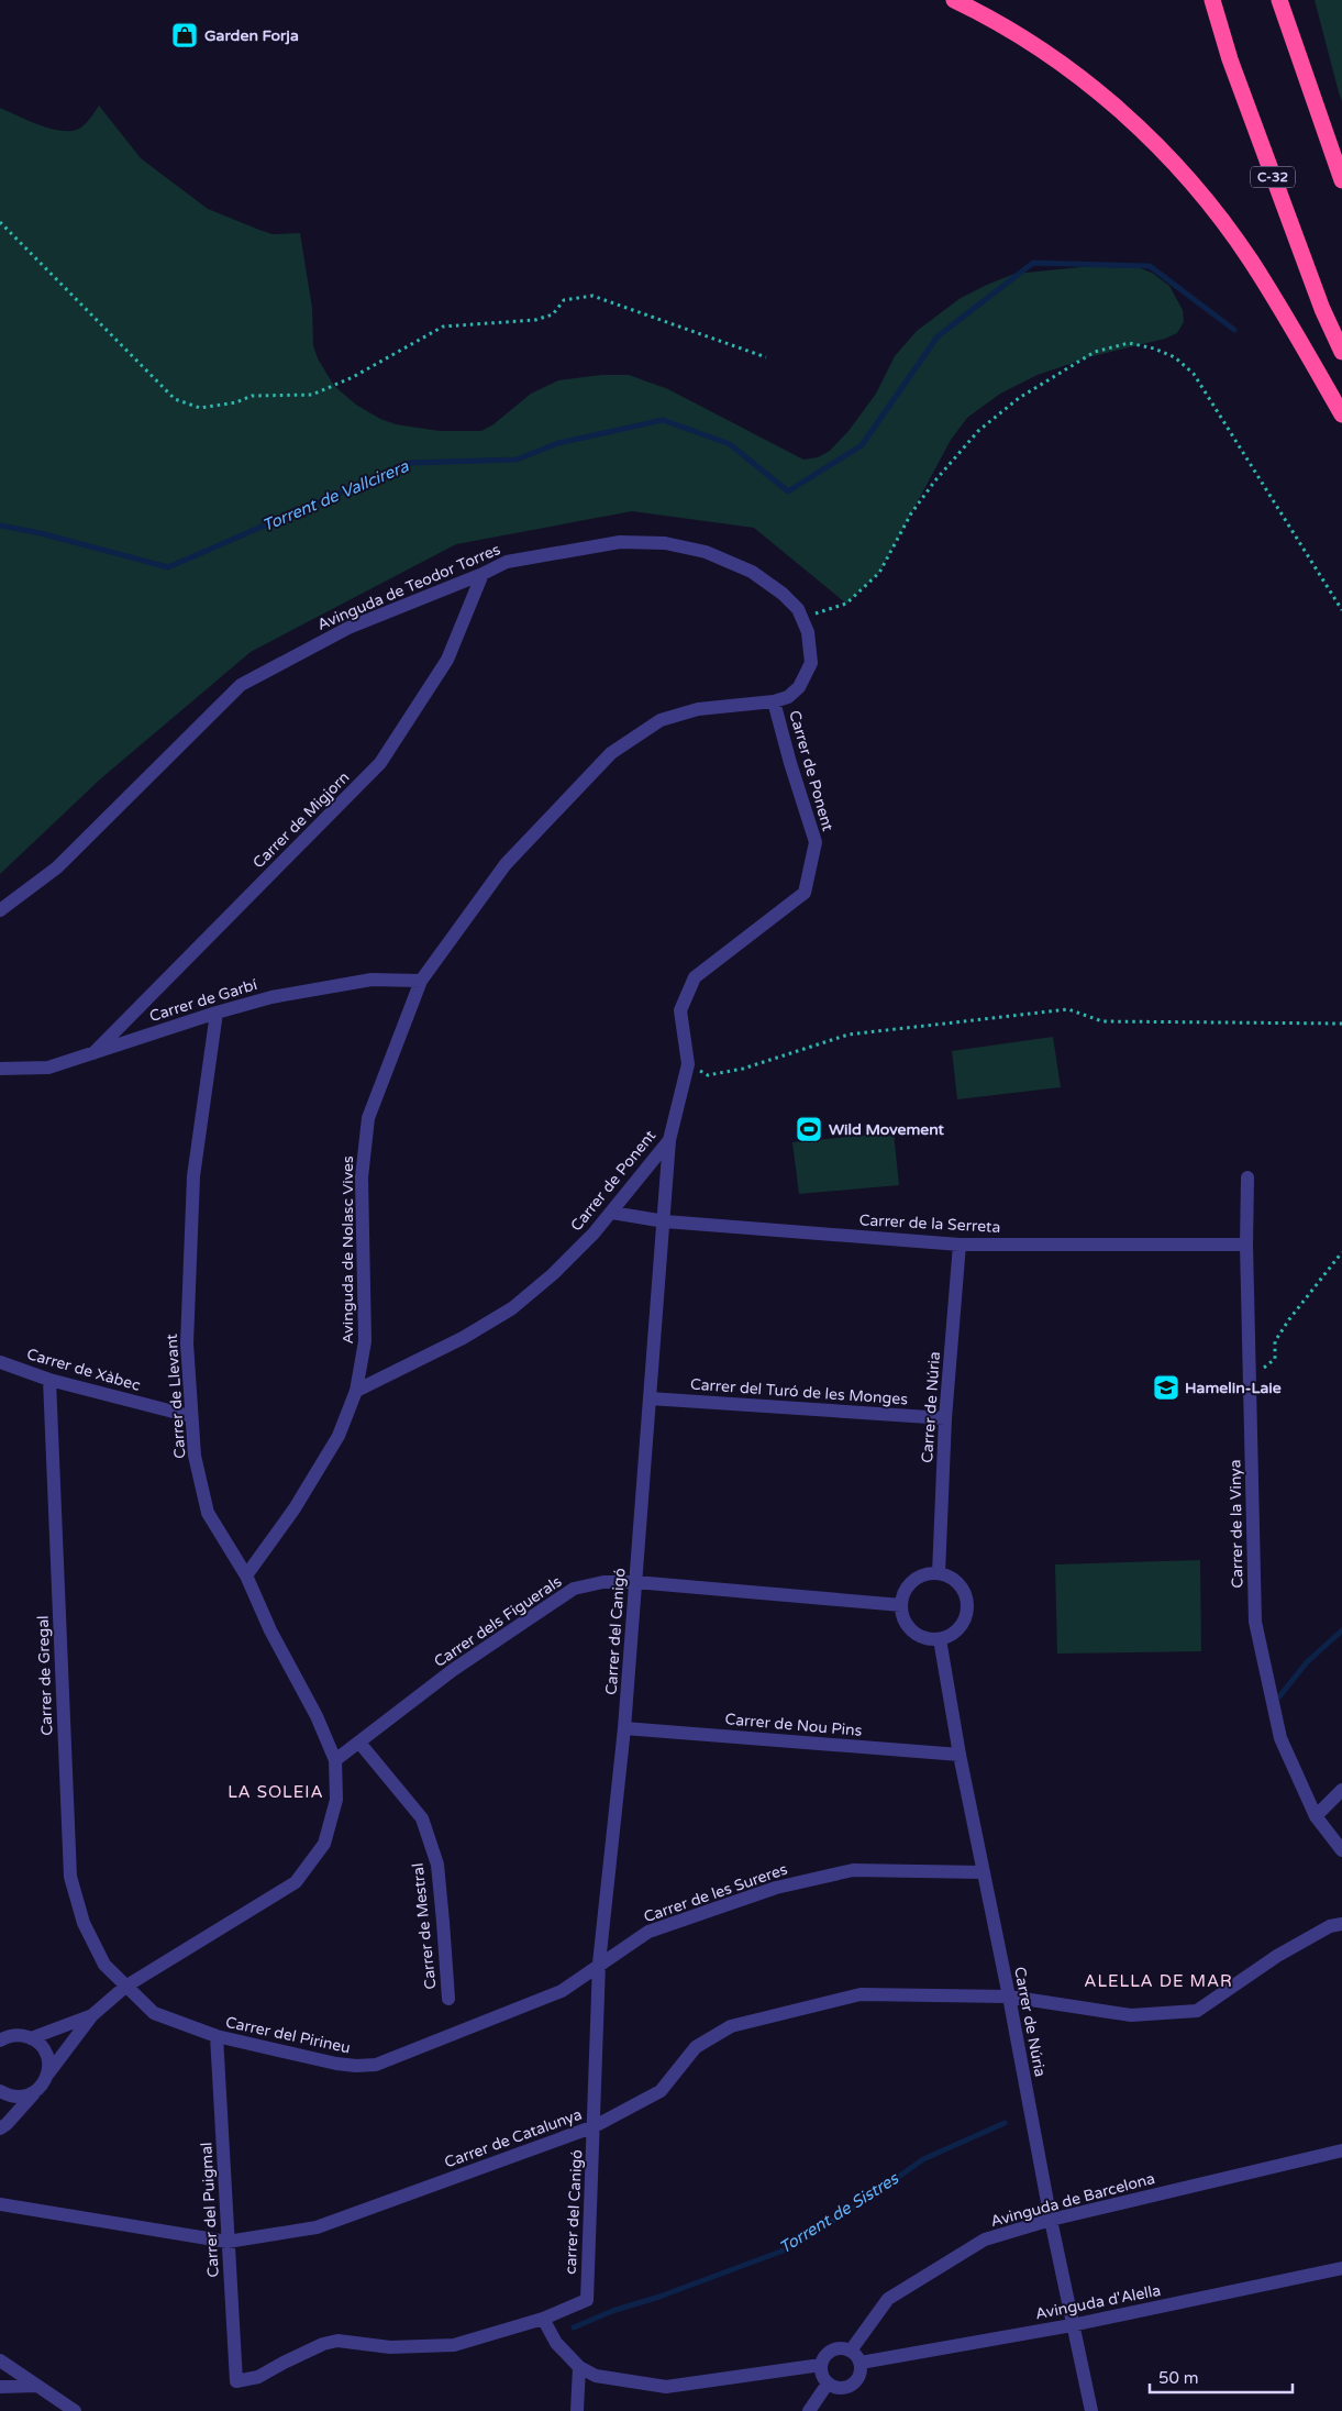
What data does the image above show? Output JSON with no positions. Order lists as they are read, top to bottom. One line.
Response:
{"streets":{"highway":["C-32"],"street":["Avinguda de Teodor Torres","Carrer de Ponent","Carrer de Migjorn","Carrer de Garbí","Carrer de la Serreta","Avinguda de Nolasc Vives","Carrer de Xàbec","Carrer del Turó de les Monges","Carrer de Llevant","Carrer de Núria","Carrer de la Vinya","Carrer dels Figuerals","Carrer del Canigó","Carrer de Gregal","Carrer de Nou Pins","Carrer de les Sureres","Carrer de Mestral","Carrer del Pirineu","Carrer de Catalunya","Avinguda de Barcelona","Carrer del Puigmal","carrer del Canigó","Avinguda d'Alella"]},"crossings":[["Avinguda de Teodor Torres","Carrer de Ponent"],["Avinguda de Teodor Torres","Carrer de Migjorn"],["Avinguda de Teodor Torres","Avinguda de Nolasc Vives"],["Carrer de Ponent","Carrer de la Serreta"],["Carrer de Ponent","Avinguda de Nolasc Vives"],["Carrer de Ponent","Carrer del Canigó"],["Carrer de Migjorn","Carrer de Garbí"],["Carrer de Garbí","Avinguda de Nolasc Vives"],["Carrer de Garbí","Carrer de Llevant"],["Carrer de la Serreta","Carrer de Núria"],["Carrer de la Serreta","Carrer de la Vinya"],["Carrer de la Serreta","Carrer del Canigó"],["Avinguda de Nolasc Vives","Carrer de Llevant"],["Carrer de Xàbec","Carrer de Llevant"],["Carrer de Xàbec","Carrer de Gregal"],["Carrer del Turó de les Monges","Carrer de Núria"],["Carrer del Turó de les Monges","Carrer del Canigó"],["Carrer de Llevant","Carrer dels Figuerals"],["Carrer de Llevant","Carrer de Gregal"],["Carrer de Llevant","Carrer del Pirineu"],["Carrer de Núria","Carrer dels Figuerals"],["Carrer de Núria","Carrer de Nou Pins"],["Carrer de Núria","Carrer de les Sureres"],["Carrer de Núria","Carrer de Catalunya"],["Carrer de Núria","Avinguda de Barcelona"],["Carrer de Núria","Avinguda d'Alella"],["Carrer dels Figuerals","Carrer del Canigó"],["Carrer dels Figuerals","Carrer de Mestral"],["Carrer del Canigó","Carrer de Nou Pins"],["Carrer del Canigó","Carrer de les Sureres"],["Carrer del Canigó","Carrer del Pirineu"],["Carrer del Canigó","Carrer de Catalunya"],["Carrer del Canigó","carrer del Canigó"],["Carrer de Gregal","Carrer del Pirineu"],["Carrer de les Sureres","Carrer del Pirineu"],["Carrer del Pirineu","Carrer del Puigmal"],["Carrer de Catalunya","Carrer del Puigmal"],["Carrer de Catalunya","carrer del Canigó"],["Avinguda de Barcelona","Avinguda d'Alella"],["Carrer del Puigmal","carrer del Canigó"]],"districts":["LA SOLEIA","ALELLA DE MAR"],"water":["Torrent de Vallcirera","Torrent de Sistres"],"places":{"shop":["Garden Forja"],"sports":["Wild Movement"],"school or university":["Hamelin-Laie"]},"scale_bar":"50 m"}
